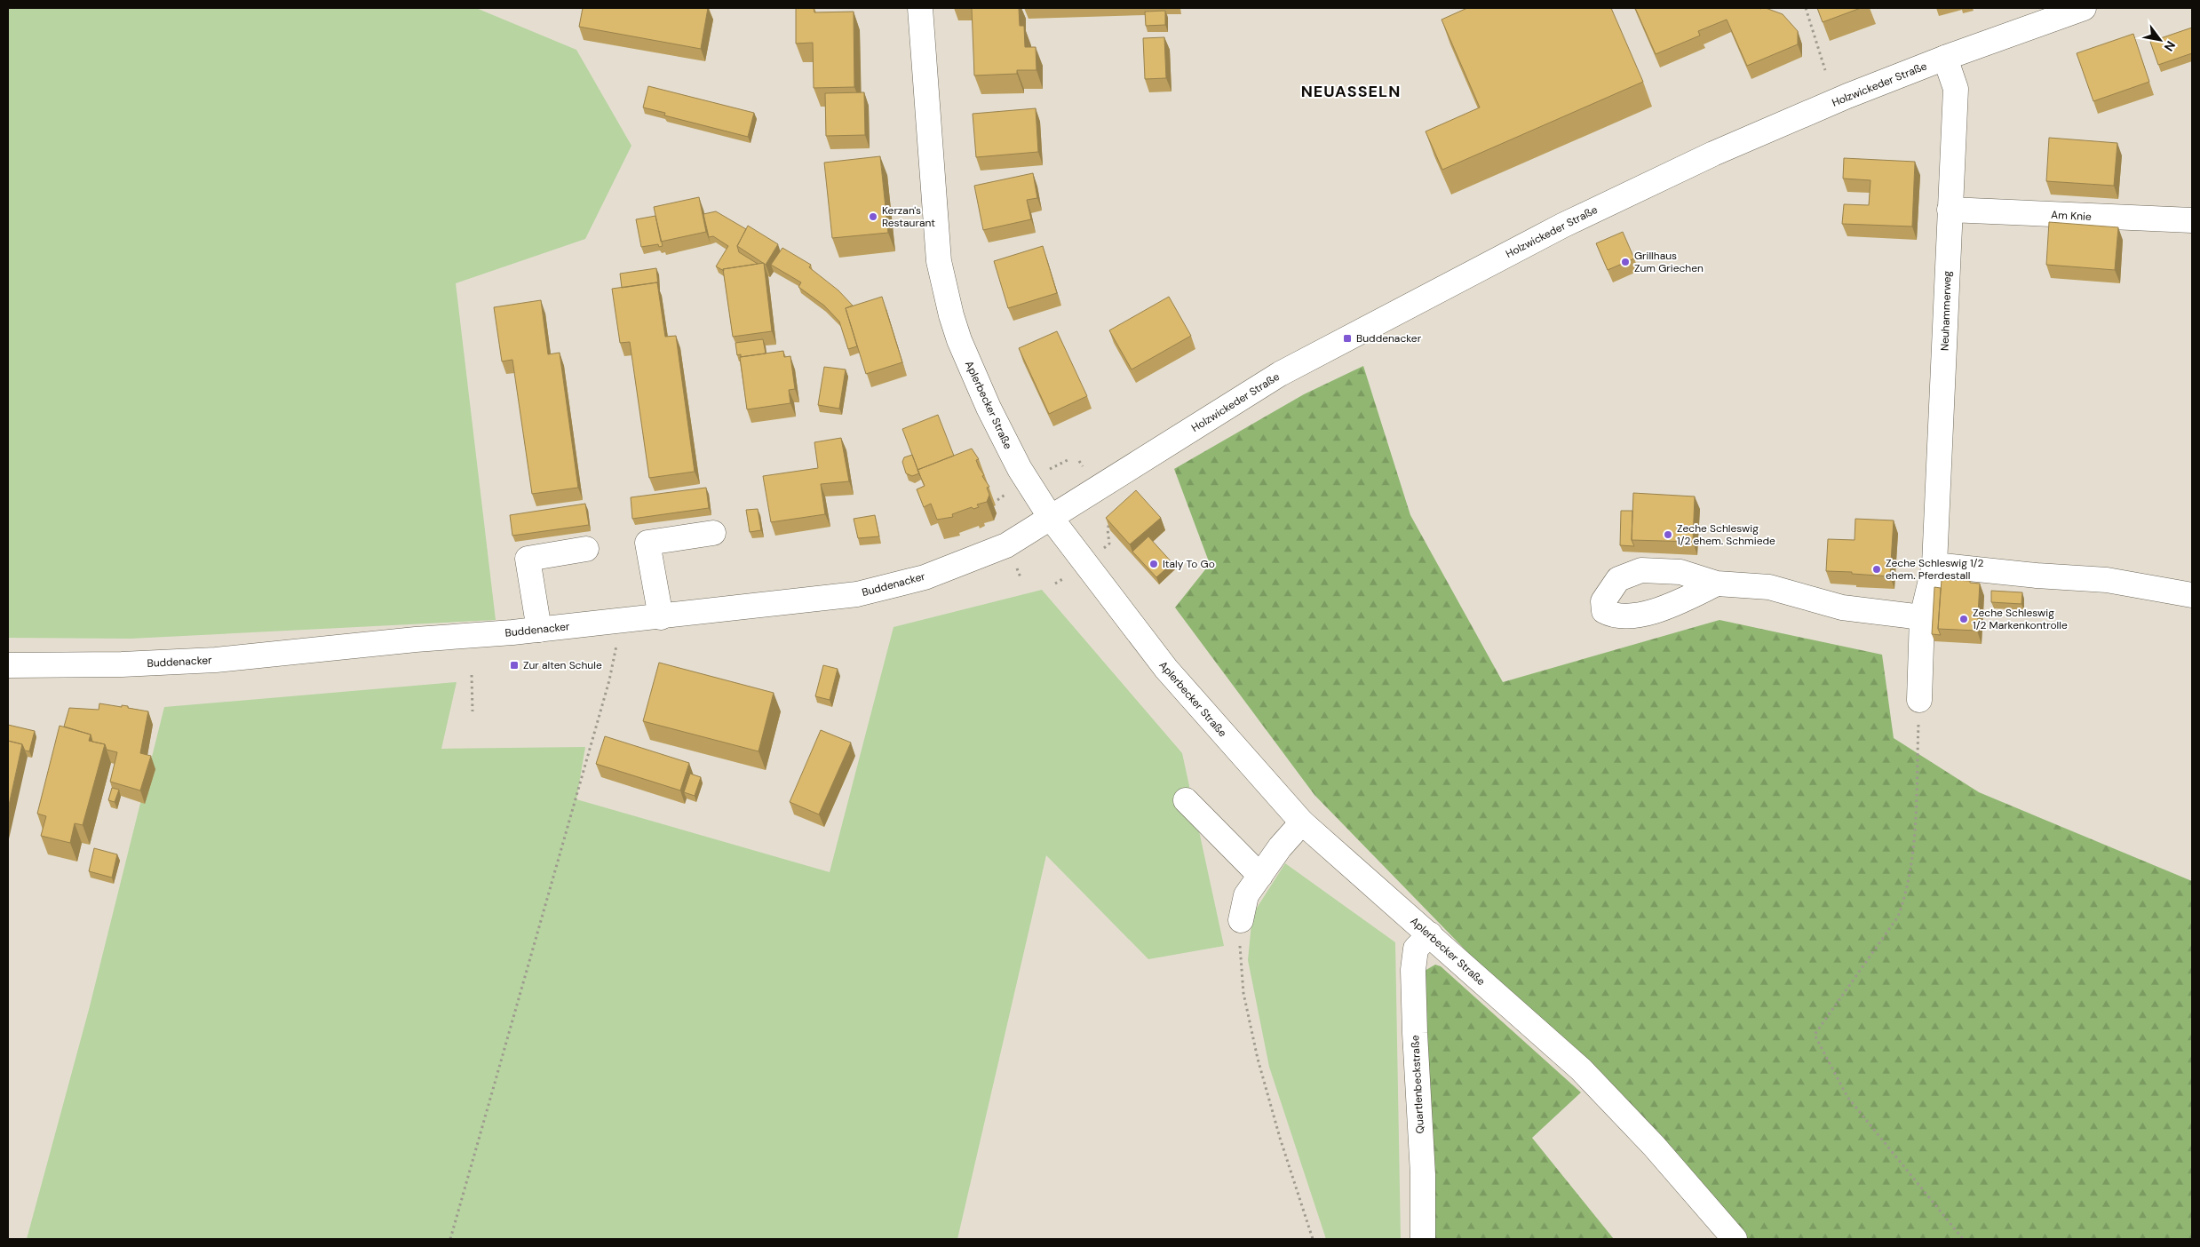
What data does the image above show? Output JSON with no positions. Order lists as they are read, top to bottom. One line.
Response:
{"streets":{"main road":["Holzwickeder Straße","Am Knie","Neuhammerweg","Aplerbecker Straße","Buddenacker","Quartlenbeckstraße"]},"crossings":[["Holzwickeder Straße","Neuhammerweg"],["Holzwickeder Straße","Aplerbecker Straße"],["Holzwickeder Straße","Buddenacker"],["Am Knie","Neuhammerweg"],["Aplerbecker Straße","Buddenacker"],["Aplerbecker Straße","Quartlenbeckstraße"]],"districts":["NEUASSELN"],"places":{"other":["Kerzan's Restaurant","Grillhaus Zum Griechen","Zeche Schleswig 1/2 ehem. Schmiede","Italy To Go","Zeche Schleswig 1/2 ehem. Pferdestall","Zeche Schleswig 1/2 Markenkontrolle"],"transit":["Buddenacker","Zur alten Schule"]},"north":"bottom right"}
